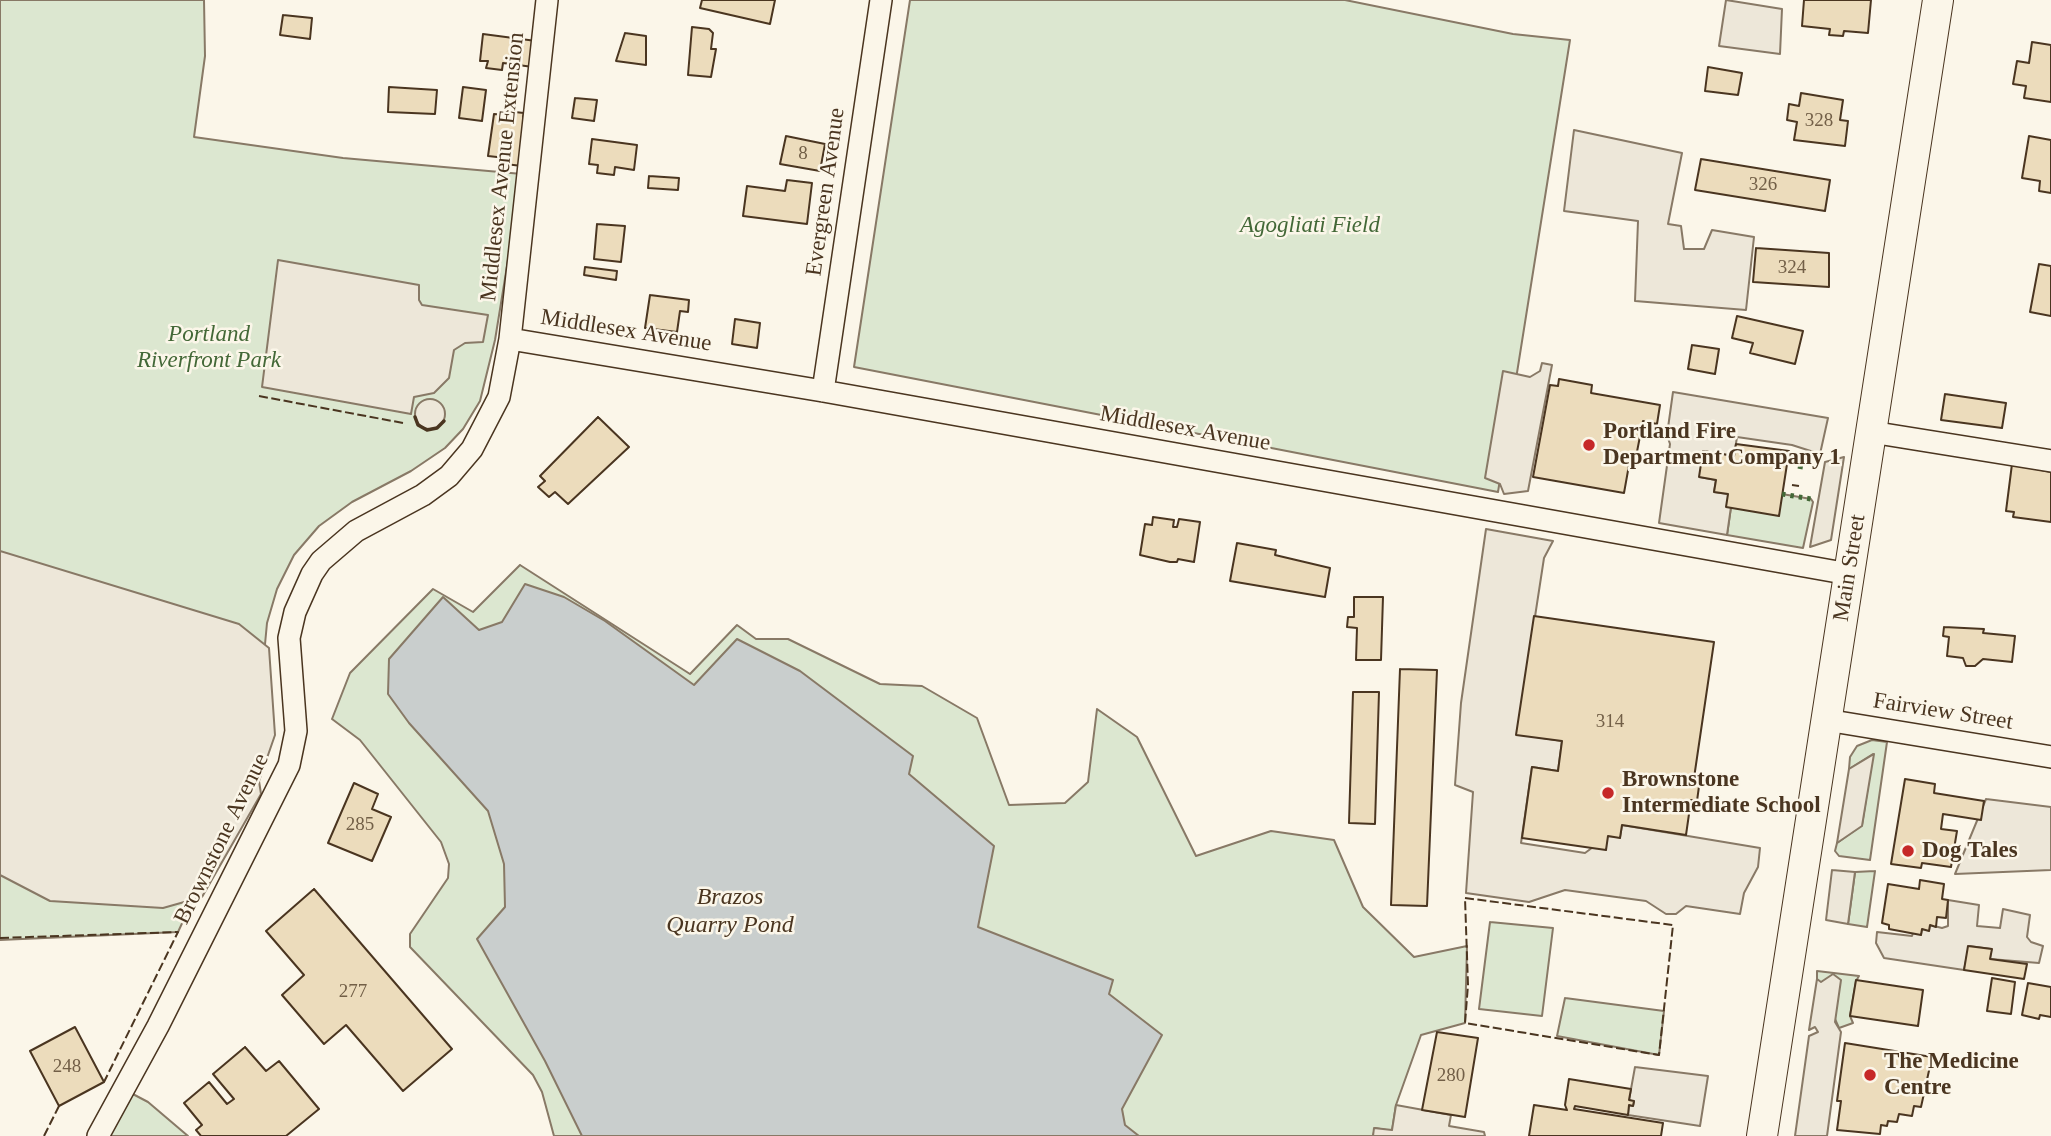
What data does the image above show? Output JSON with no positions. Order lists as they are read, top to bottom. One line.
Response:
{"streets":{"main road":["Main Street"],"street":["Middlesex Avenue Extension","Evergreen Avenue","Middlesex Avenue","Fairview Street","Brownstone Avenue"]},"crossings":[["Middlesex Avenue Extension","Middlesex Avenue"],["Middlesex Avenue Extension","Brownstone Avenue"],["Evergreen Avenue","Middlesex Avenue"],["Middlesex Avenue","Main Street"],["Middlesex Avenue","Brownstone Avenue"],["Main Street","Fairview Street"]],"water":["Brazos Quarry Pond"],"parks":["Agogliati Field","Portland Riverfront Park"],"places":["Portland Fire Department Company 1","Brownstone Intermediate School","Dog Tales","The Medicine Centre"],"house_numbers":["328","8","326","324","314","285","277","248","280"]}
